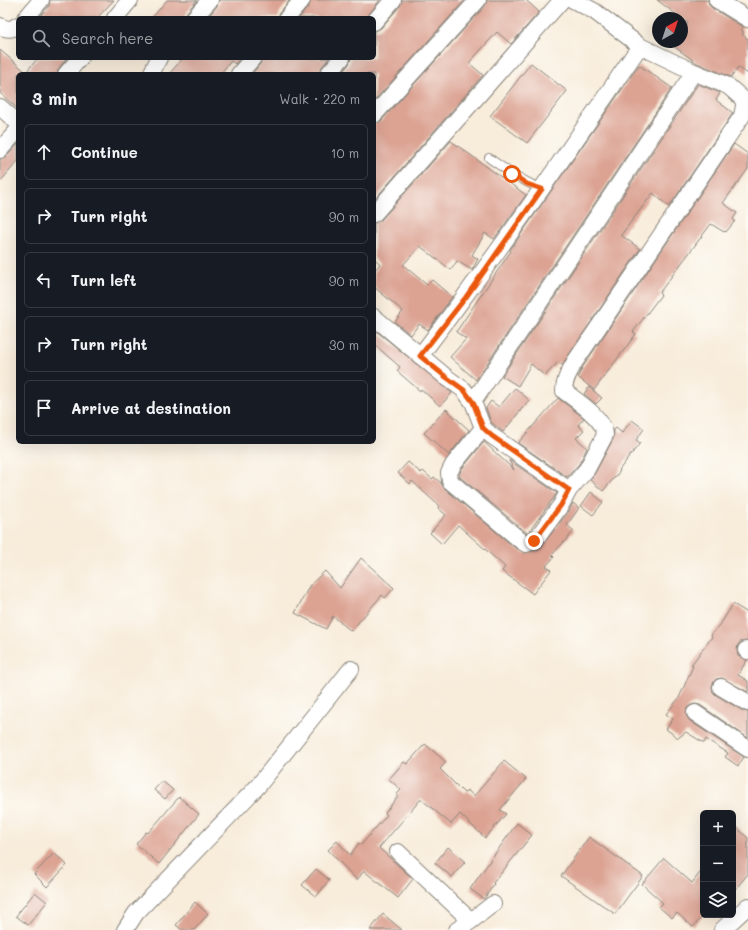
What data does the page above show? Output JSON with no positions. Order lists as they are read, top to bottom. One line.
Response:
{"north":"top right","page":{"search":"Search here","heading":["3 min","Walk · 220 m"],"list":[["Continue","10 m"],["Turn right","90 m"],["Turn left","90 m"],["Turn right","30 m"],"Arrive at destination"],"map_buttons":["+","−"]}}
